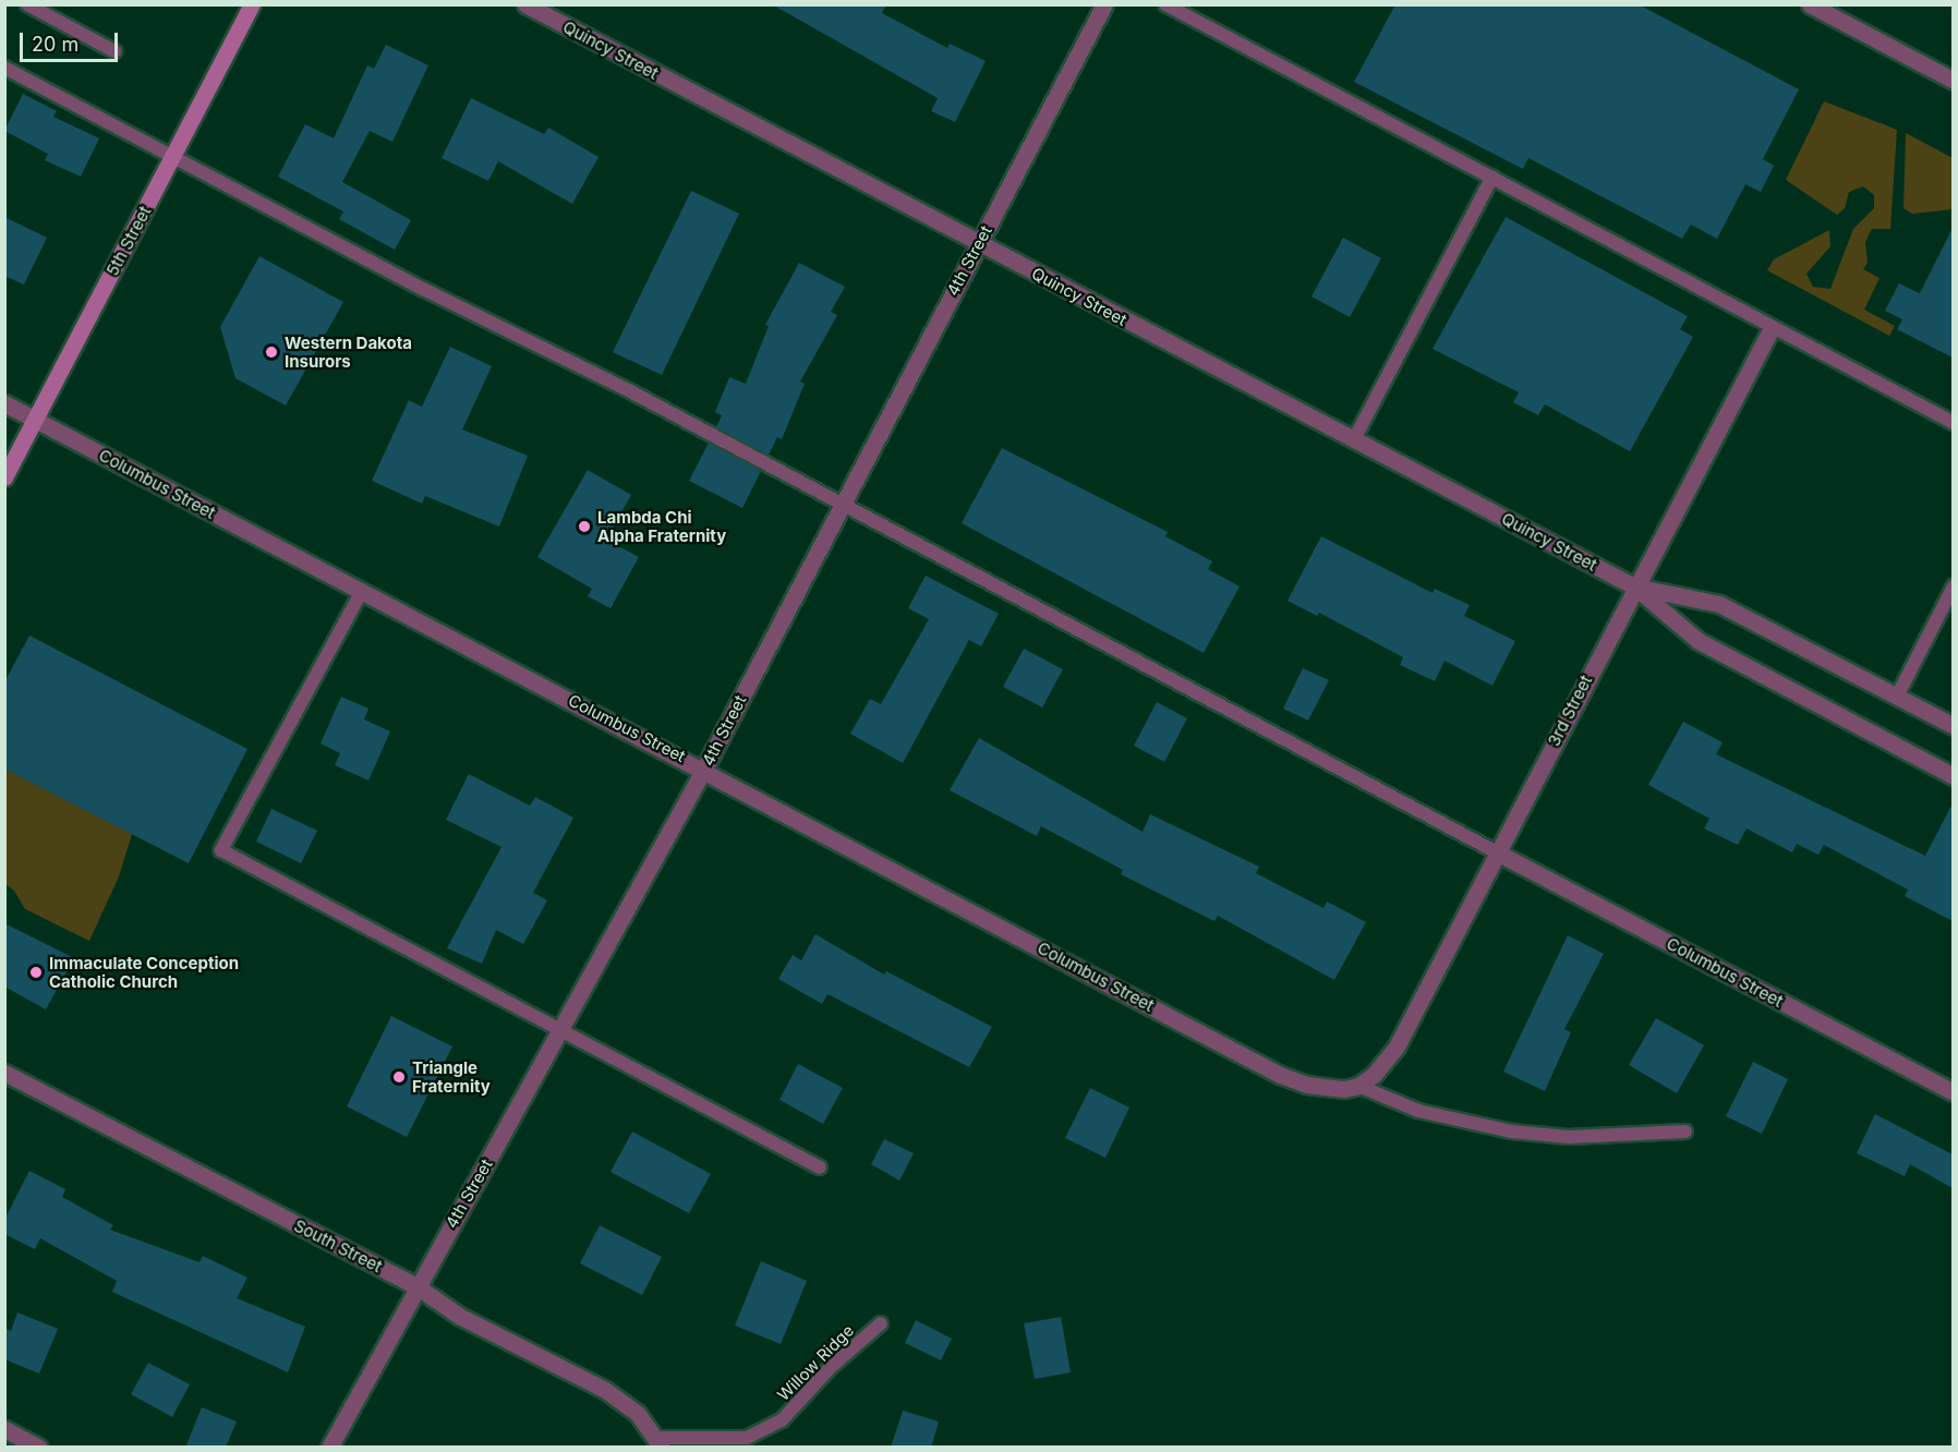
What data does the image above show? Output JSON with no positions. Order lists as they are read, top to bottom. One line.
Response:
{"streets":{"main road":["5th Street"],"street":["Quincy Street","4th Street","Columbus Street","3rd Street","South Street"],"lane":["Willow Ridge"]},"crossings":[["Quincy Street","4th Street"],["Quincy Street","3rd Street"],["5th Street","Columbus Street"],["4th Street","Columbus Street"],["4th Street","South Street"],["Columbus Street","3rd Street"],["South Street","Willow Ridge"]],"places":["Western Dakota Insurors","Lambda Chi Alpha Fraternity","Immaculate Conception Catholic Church","Triangle Fraternity"],"scale_bar":"20 m"}
